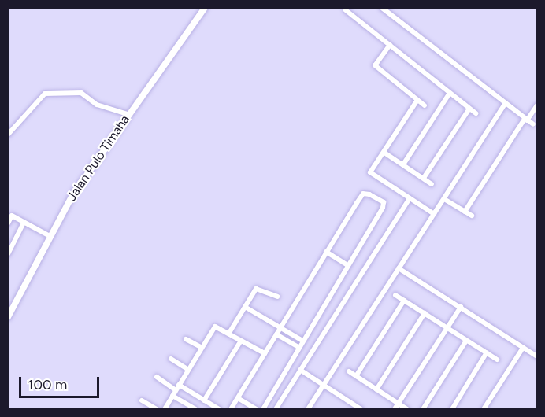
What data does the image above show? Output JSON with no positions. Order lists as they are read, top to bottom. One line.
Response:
{"streets":{"street":["Jalan Pulo Timaha"]},"scale_bar":"100 m"}
